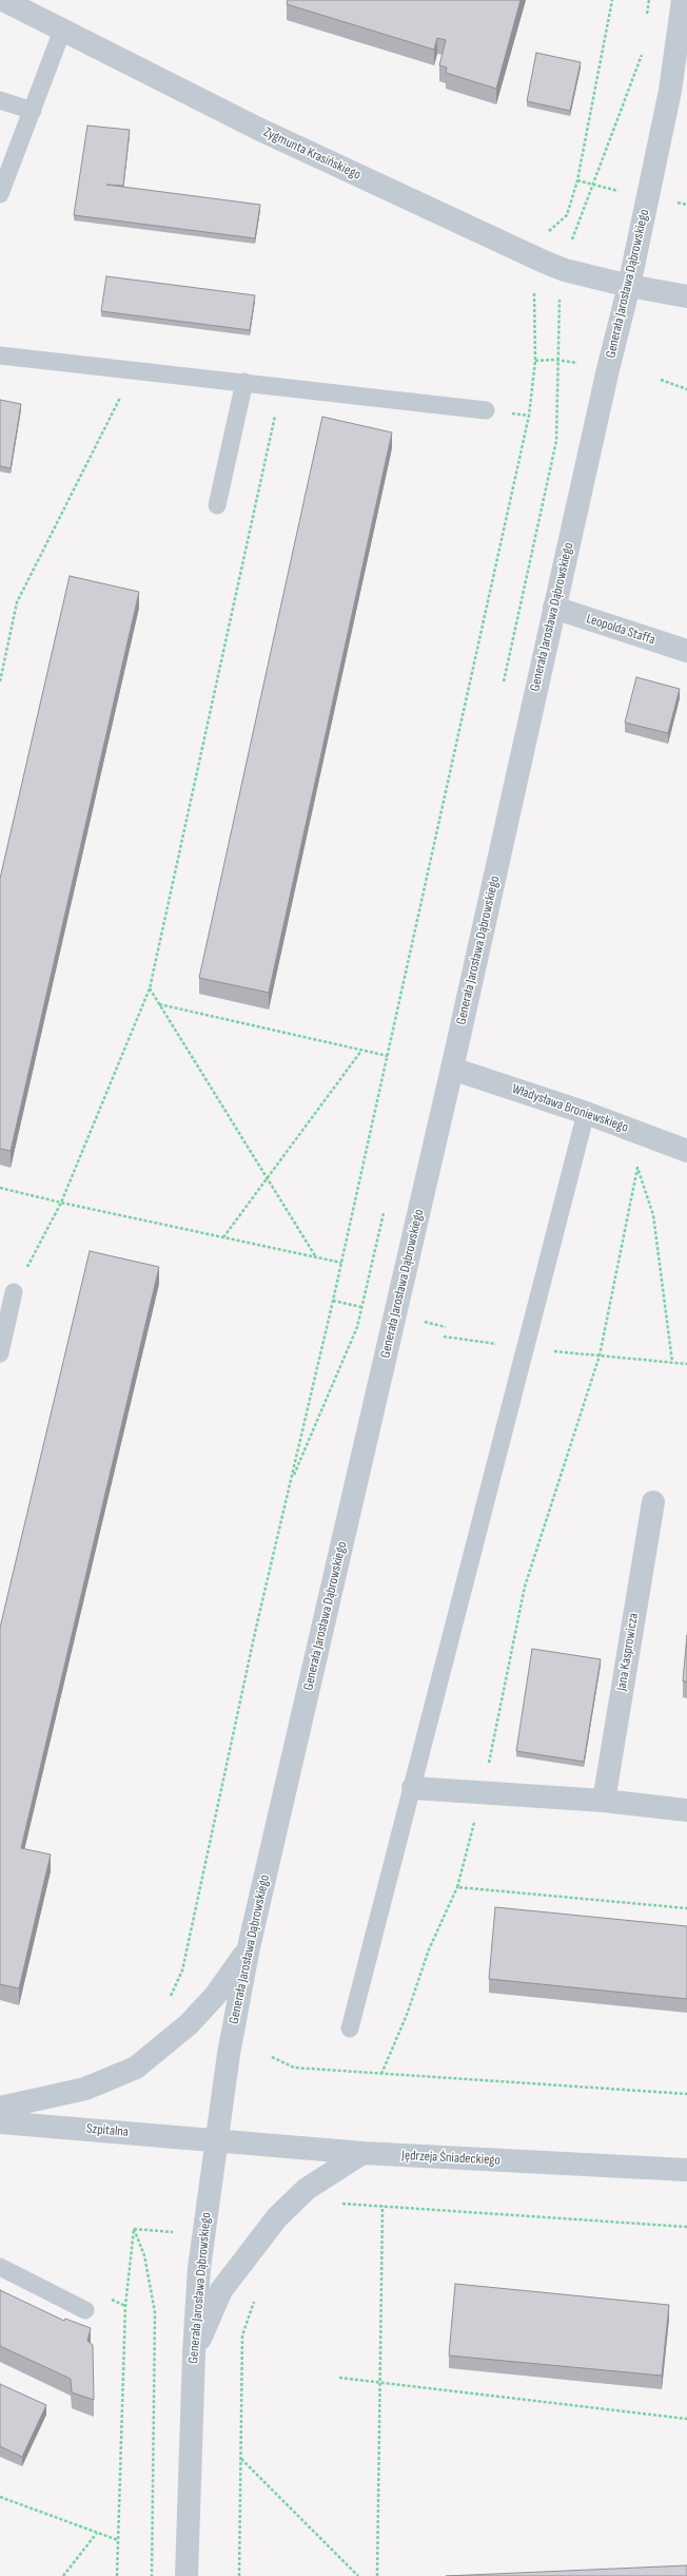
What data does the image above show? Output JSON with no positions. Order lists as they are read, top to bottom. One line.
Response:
{"streets":{"street":["Zygmunta Krasińskiego","Generała Jarosława Dąbrowskiego","Leopolda Staffa","Władysława Broniewskiego","Jana Kasprowicza","Szpitalna","Jędrzeja Śniadeckiego"]},"crossings":[["Zygmunta Krasińskiego","Generała Jarosława Dąbrowskiego"],["Generała Jarosława Dąbrowskiego","Leopolda Staffa"],["Generała Jarosława Dąbrowskiego","Władysława Broniewskiego"],["Generała Jarosława Dąbrowskiego","Szpitalna"],["Generała Jarosława Dąbrowskiego","Jędrzeja Śniadeckiego"],["Szpitalna","Jędrzeja Śniadeckiego"]]}
